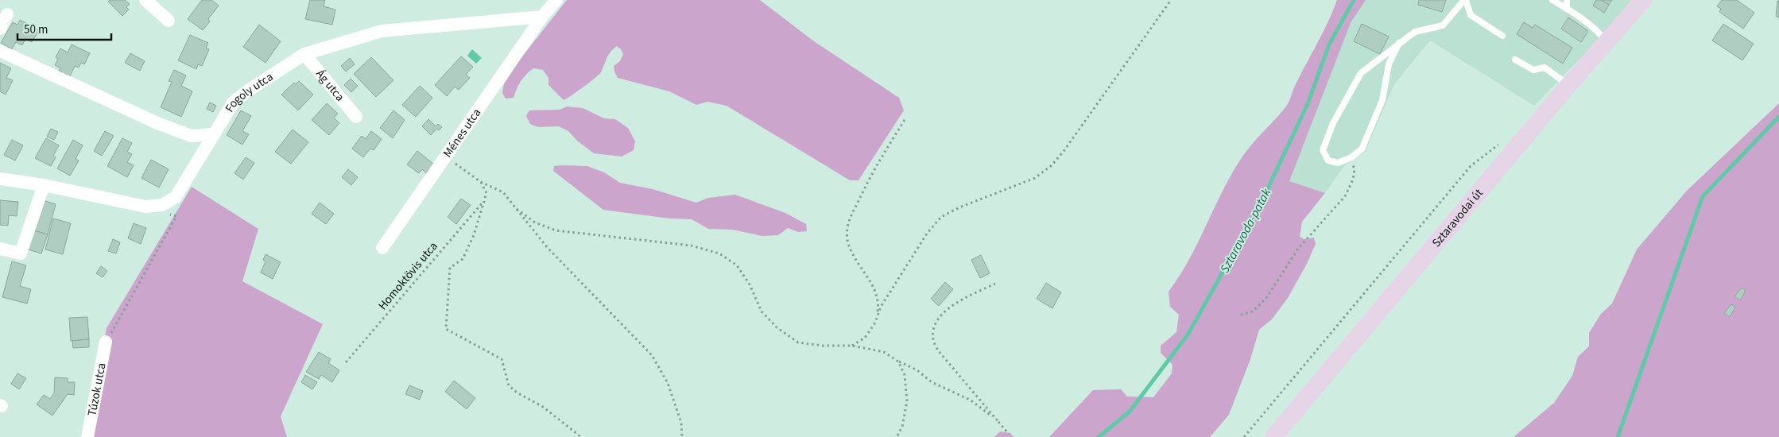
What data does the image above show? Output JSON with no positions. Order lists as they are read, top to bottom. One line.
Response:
{"streets":{"street":["Ág utca","Fogoly utca","Ménes utca","Sztaravodai út","Túzok utca"],"path":["Homoktövis utca"]},"crossings":[["Ág utca","Fogoly utca"],["Fogoly utca","Ménes utca"]],"water":["Sztaravoda-patak"],"scale_bar":"50 m"}
